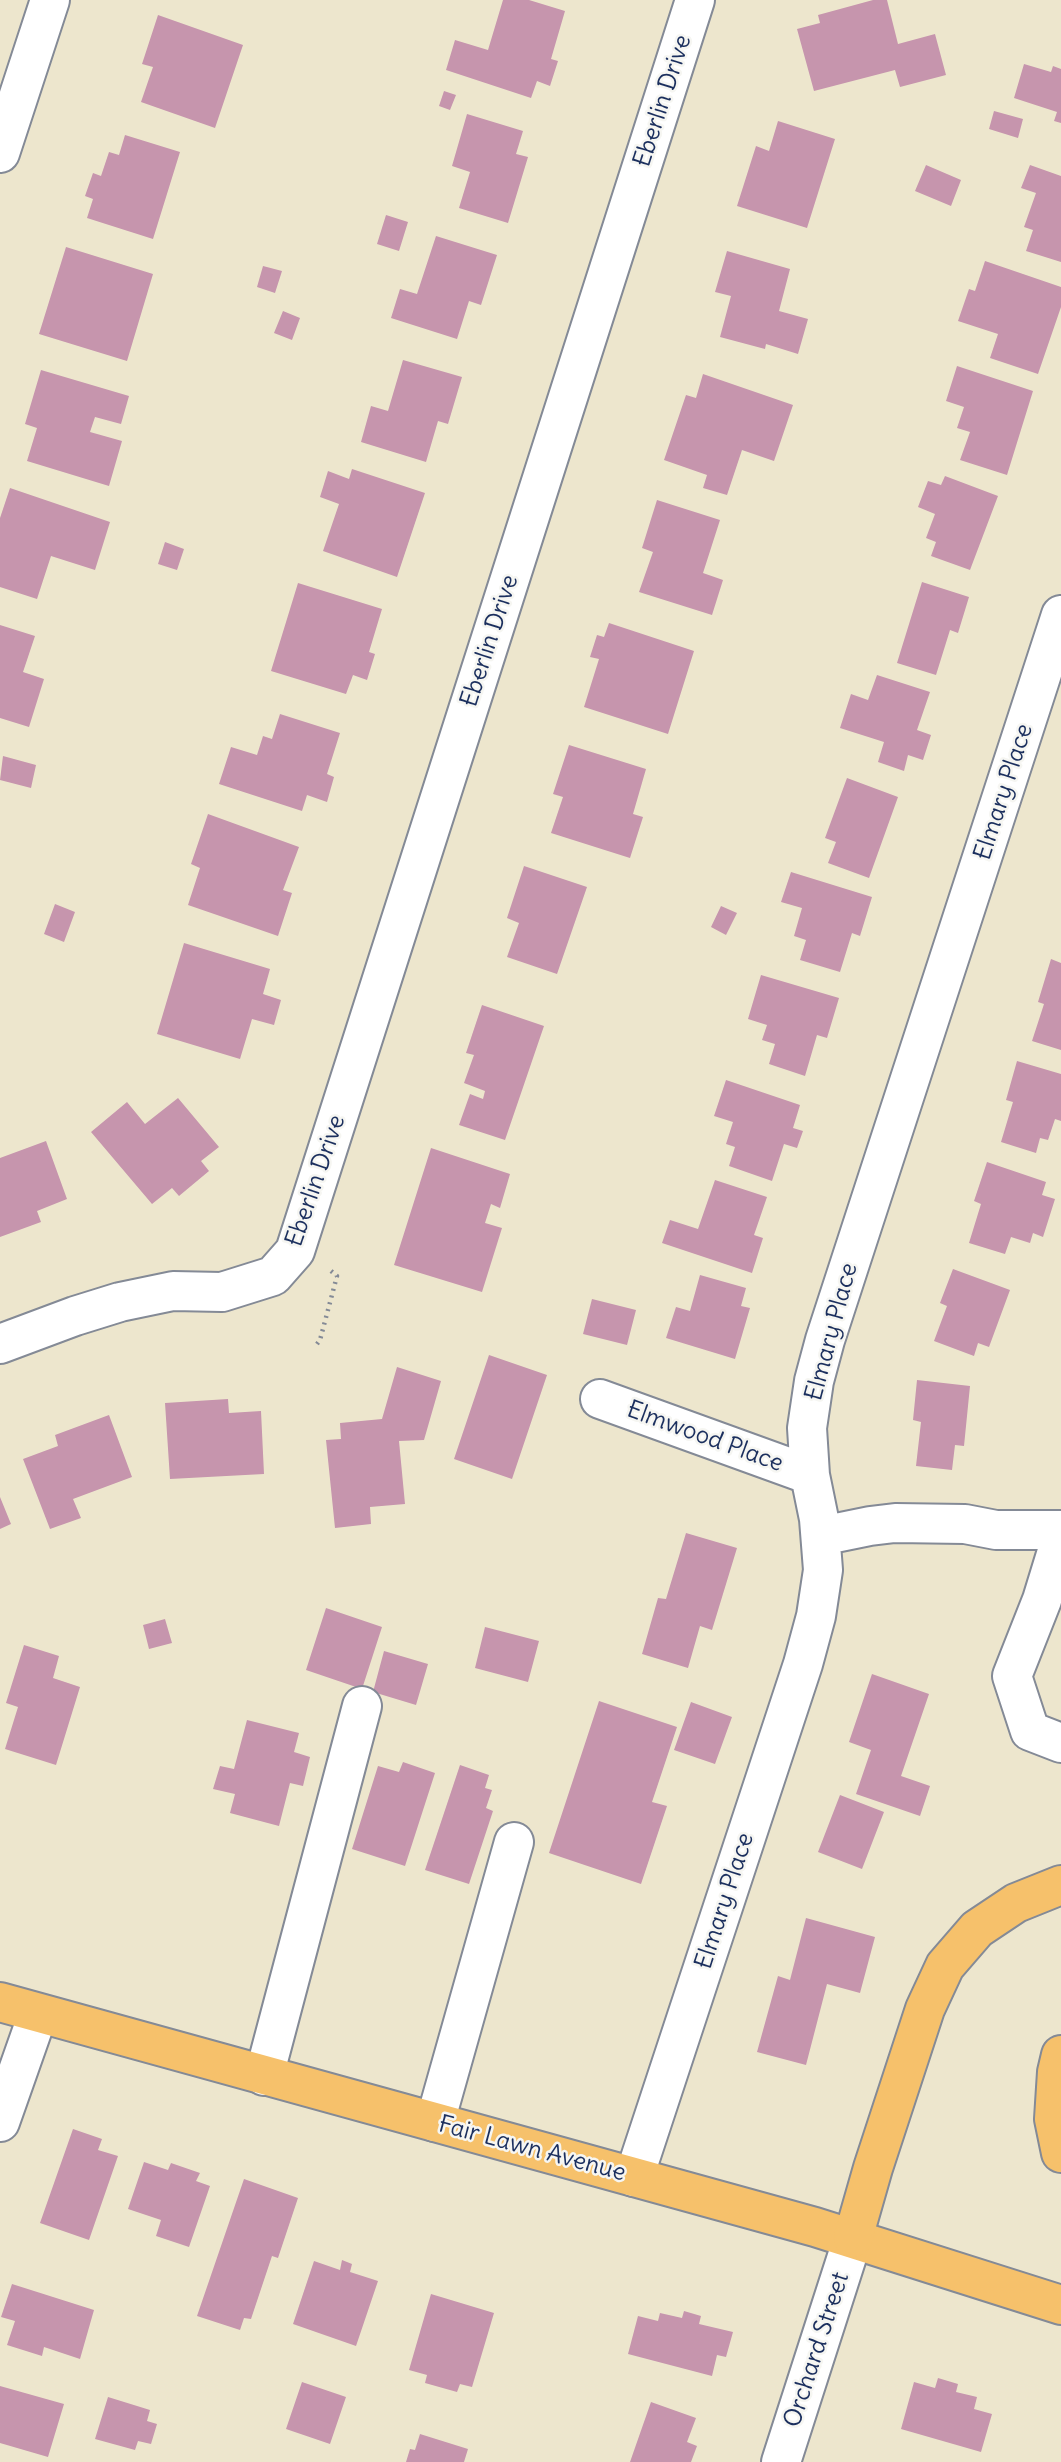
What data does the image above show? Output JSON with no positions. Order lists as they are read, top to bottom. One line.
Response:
{"streets":{"main road":["Fair Lawn Avenue"],"street":["Eberlin Drive","Elmary Place","Elmwood Place","Orchard Street"]},"crossings":[["Elmary Place","Elmwood Place"],["Elmary Place","Fair Lawn Avenue"],["Fair Lawn Avenue","Orchard Street"]]}
